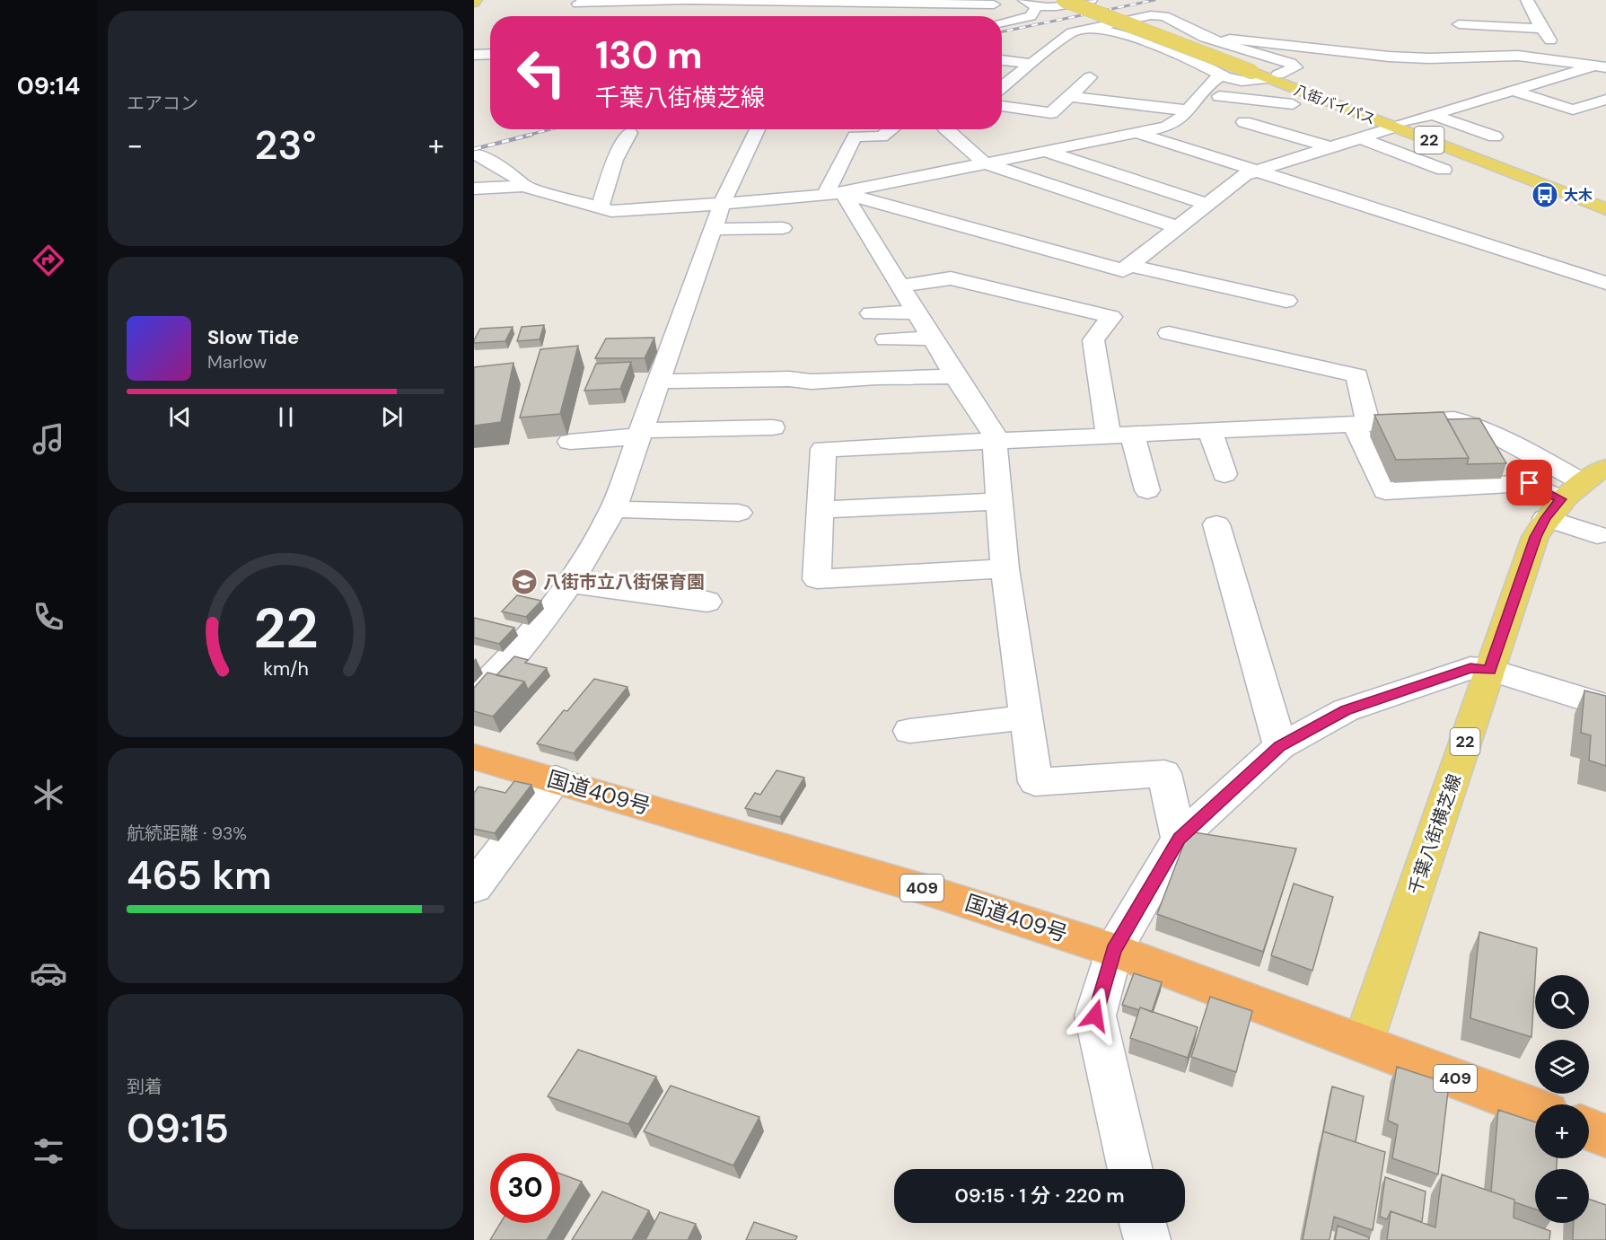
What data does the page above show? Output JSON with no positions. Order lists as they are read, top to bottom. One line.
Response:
{"streets":{"highway":["国道409号","409"],"main road":["八街バイパス","22","千葉八街横芝線"]},"crossings":[["国道409号","千葉八街横芝線"]],"places":{"bus stop":["大木"],"school or university":["八街市立八街保育園"]},"page":{"tabs":"09:14","tile":["エアコン",["航続距離 · 93%","465 km"],["到着","09:15"]],"turn":["130 m","千葉八街横芝線"],"heat":["−","23°","+"],"song":["Slow Tide","Marlow"],"map_buttons":["+","−"],"limit":"30","trip":"09:15 · 1 分 · 220 m","gauge":["22","km/h"]}}
